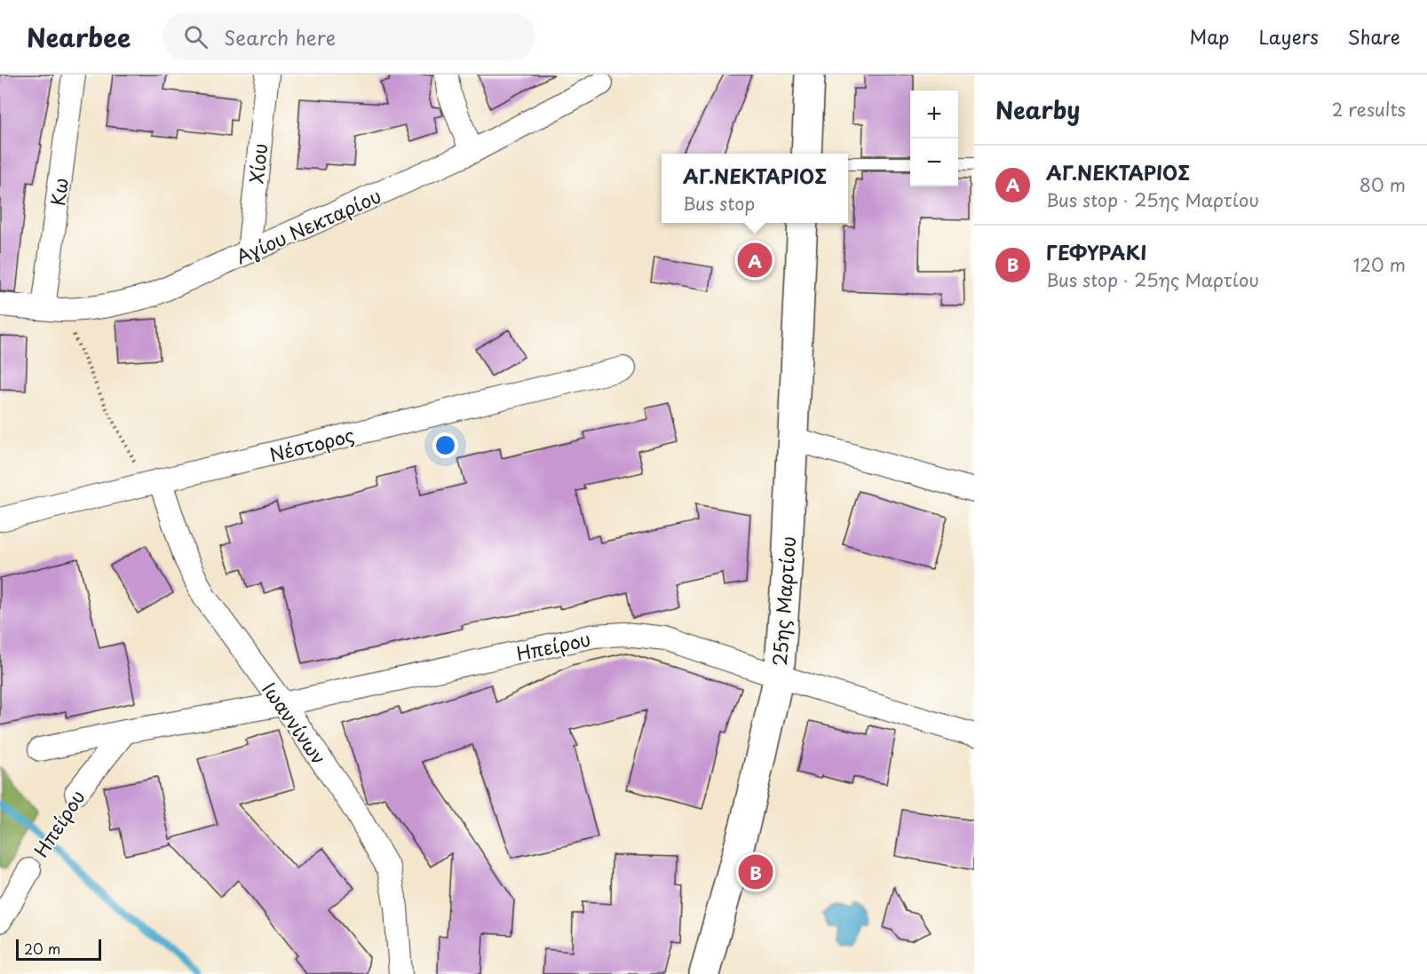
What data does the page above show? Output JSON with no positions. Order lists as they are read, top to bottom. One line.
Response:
{"streets":{"main road":["25ης Μαρτίου"],"street":["Χίου","Κω","Αγίου Νεκταρίου","Νέστορος","Ηπείρου","Ιωαννίνων"]},"crossings":[["Χίου","Αγίου Νεκταρίου"],["Κω","Αγίου Νεκταρίου"],["Νέστορος","Ιωαννίνων"],["25ης Μαρτίου","Ηπείρου"],["Ηπείρου","Ιωαννίνων"]],"scale_bar":"20 m","page":{"header":"Nearbee","search":"Search here","nav":["Map","Layers","Share"],"heading":["Nearby","2 results"],"map_buttons":["+","−"],"list":[{"mark":"A","name":"ΑΓ.ΝΕΚΤΑΡΙΟΣ","note":"Bus stop · 25ης Μαρτίου","value":"80 m"},{"mark":"B","name":"ΓΕΦΥΡΑΚΙ","note":"Bus stop · 25ης Μαρτίου","value":"120 m"}],"popup":["ΑΓ.ΝΕΚΤΑΡΙΟΣ","Bus stop"],"pins":["A","B"],"scale":"20 m"}}
